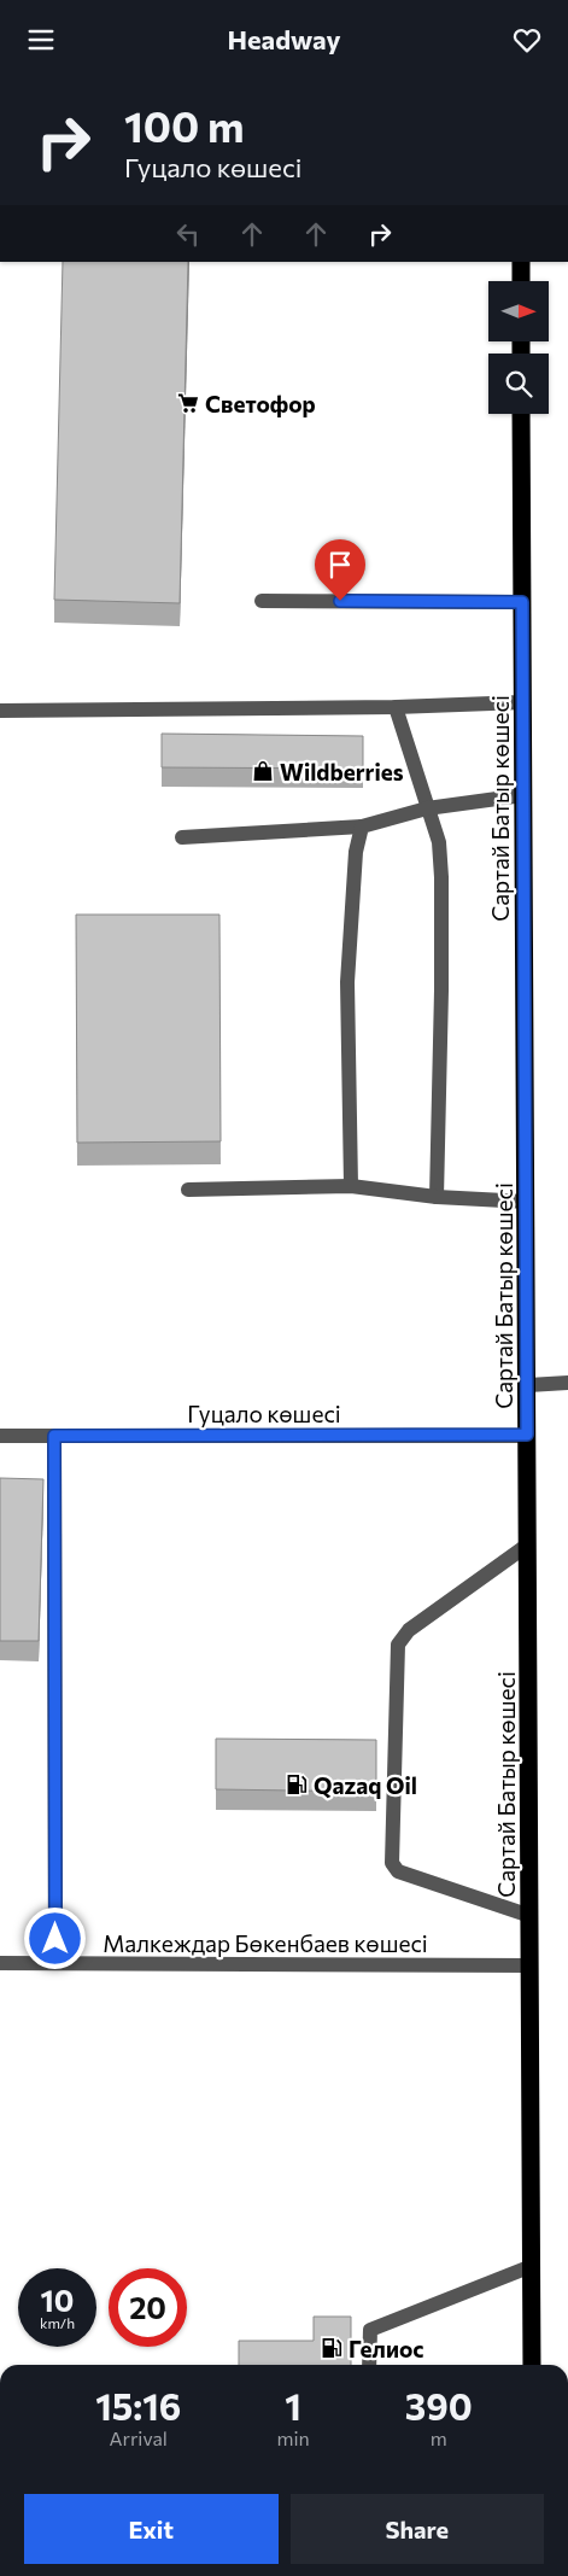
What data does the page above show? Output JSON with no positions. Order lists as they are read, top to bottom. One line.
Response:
{"streets":{"highway":["Сартай Батыр көшесі"],"street":["Гуцало көшесі","Малкеждар Бөкенбаев көшесі"]},"crossings":[["Сартай Батыр көшесі","Гуцало көшесі"],["Сартай Батыр көшесі","Малкеждар Бөкенбаев көшесі"]],"places":{"supermarket":["Светофор"],"shop":["Wildberries"],"fuel station":["Qazaq Oil","Гелиос"]},"north":"right","page":{"header":"Headway","turn":["100 m","Гуцало көшесі"],"speed":"10 km/h","limit":"20","eta":["15:16","Arrival","1","min","390","m"],"buttons":["Exit","Share"]}}
